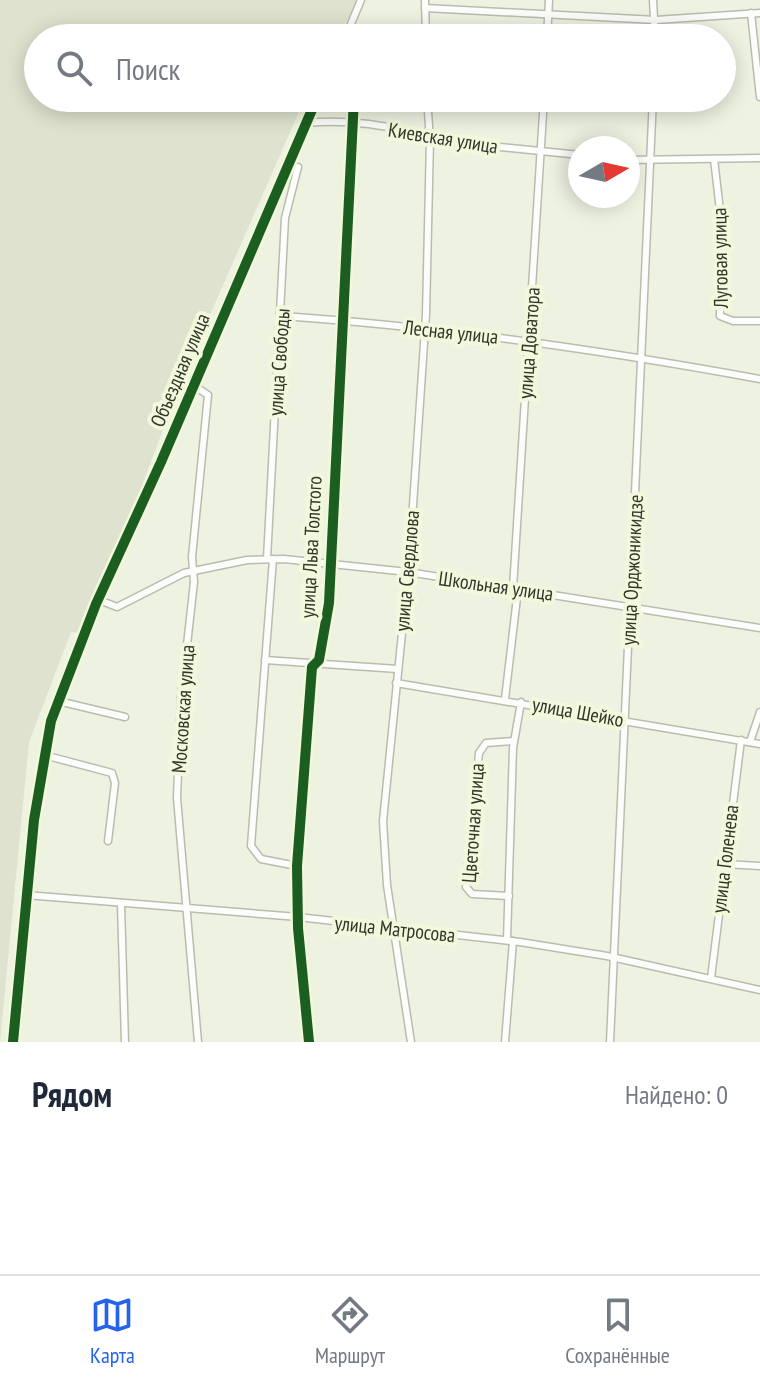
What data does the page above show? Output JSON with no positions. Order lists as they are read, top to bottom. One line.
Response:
{"streets":{"street":["Киевская улица","Луговая улица","Лесная улица","улица Доватора","улица Свободы","Объездная улица","улица Льва Толстого","улица Орджоникидзе","улица Свердлова","Школьная улица","Московская улица","улица Шейко","Цветочная улица","улица Голенева","улица Матросова"]},"crossings":[["Киевская улица","улица Доватора"],["Киевская улица","Объездная улица"],["Киевская улица","улица Льва Толстого"],["Киевская улица","улица Свердлова"],["Лесная улица","улица Доватора"],["Лесная улица","улица Свободы"],["Лесная улица","улица Льва Толстого"],["Лесная улица","улица Орджоникидзе"],["Лесная улица","улица Свердлова"],["улица Доватора","Школьная улица"],["улица Доватора","улица Шейко"],["улица Свободы","улица Льва Толстого"],["улица Свободы","Школьная улица"],["Объездная улица","Школьная улица"],["Объездная улица","Московская улица"],["Объездная улица","улица Матросова"],["улица Льва Толстого","Школьная улица"],["улица Льва Толстого","улица Матросова"],["улица Орджоникидзе","Школьная улица"],["улица Орджоникидзе","улица Шейко"],["улица Орджоникидзе","улица Матросова"],["улица Свердлова","Школьная улица"],["улица Свердлова","улица Шейко"],["улица Свердлова","улица Матросова"],["Школьная улица","Московская улица"],["Московская улица","улица Матросова"],["улица Шейко","улица Голенева"],["улица Голенева","улица Матросова"]],"north":"right","page":{"search":"Поиск","heading":["Рядом","Найдено: 0"],"nav":["Карта","Маршрут","Сохранённые"]}}
